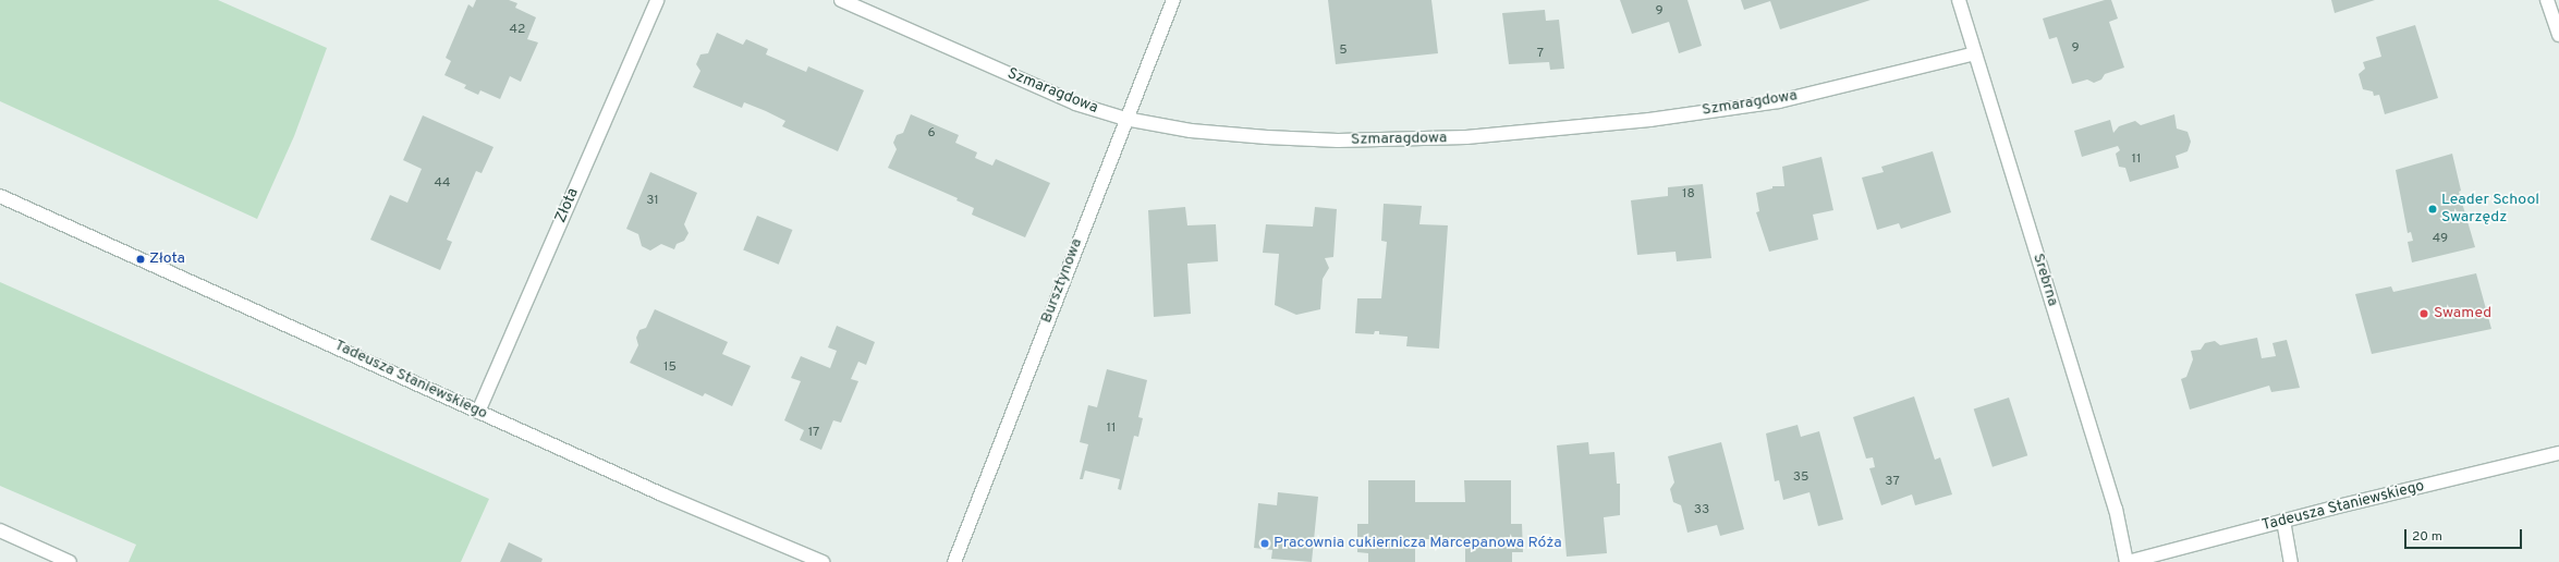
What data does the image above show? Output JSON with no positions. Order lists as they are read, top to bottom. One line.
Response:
{"streets":{"street":["Szmaragdowa","Złota","Srebrna","Bursztynowa","Tadeusza Staniewskiego"]},"crossings":[["Szmaragdowa","Srebrna"],["Szmaragdowa","Bursztynowa"],["Złota","Tadeusza Staniewskiego"],["Srebrna","Tadeusza Staniewskiego"]],"places":["Leader School Swarzędz","Złota","Swamed","Pracownia cukiernicza Marcepanowa Róża"],"house_numbers":["9","42","9","5","7","6","11","44","18","31","49","15","11","17","35","37","33"],"scale_bar":"20 m"}
